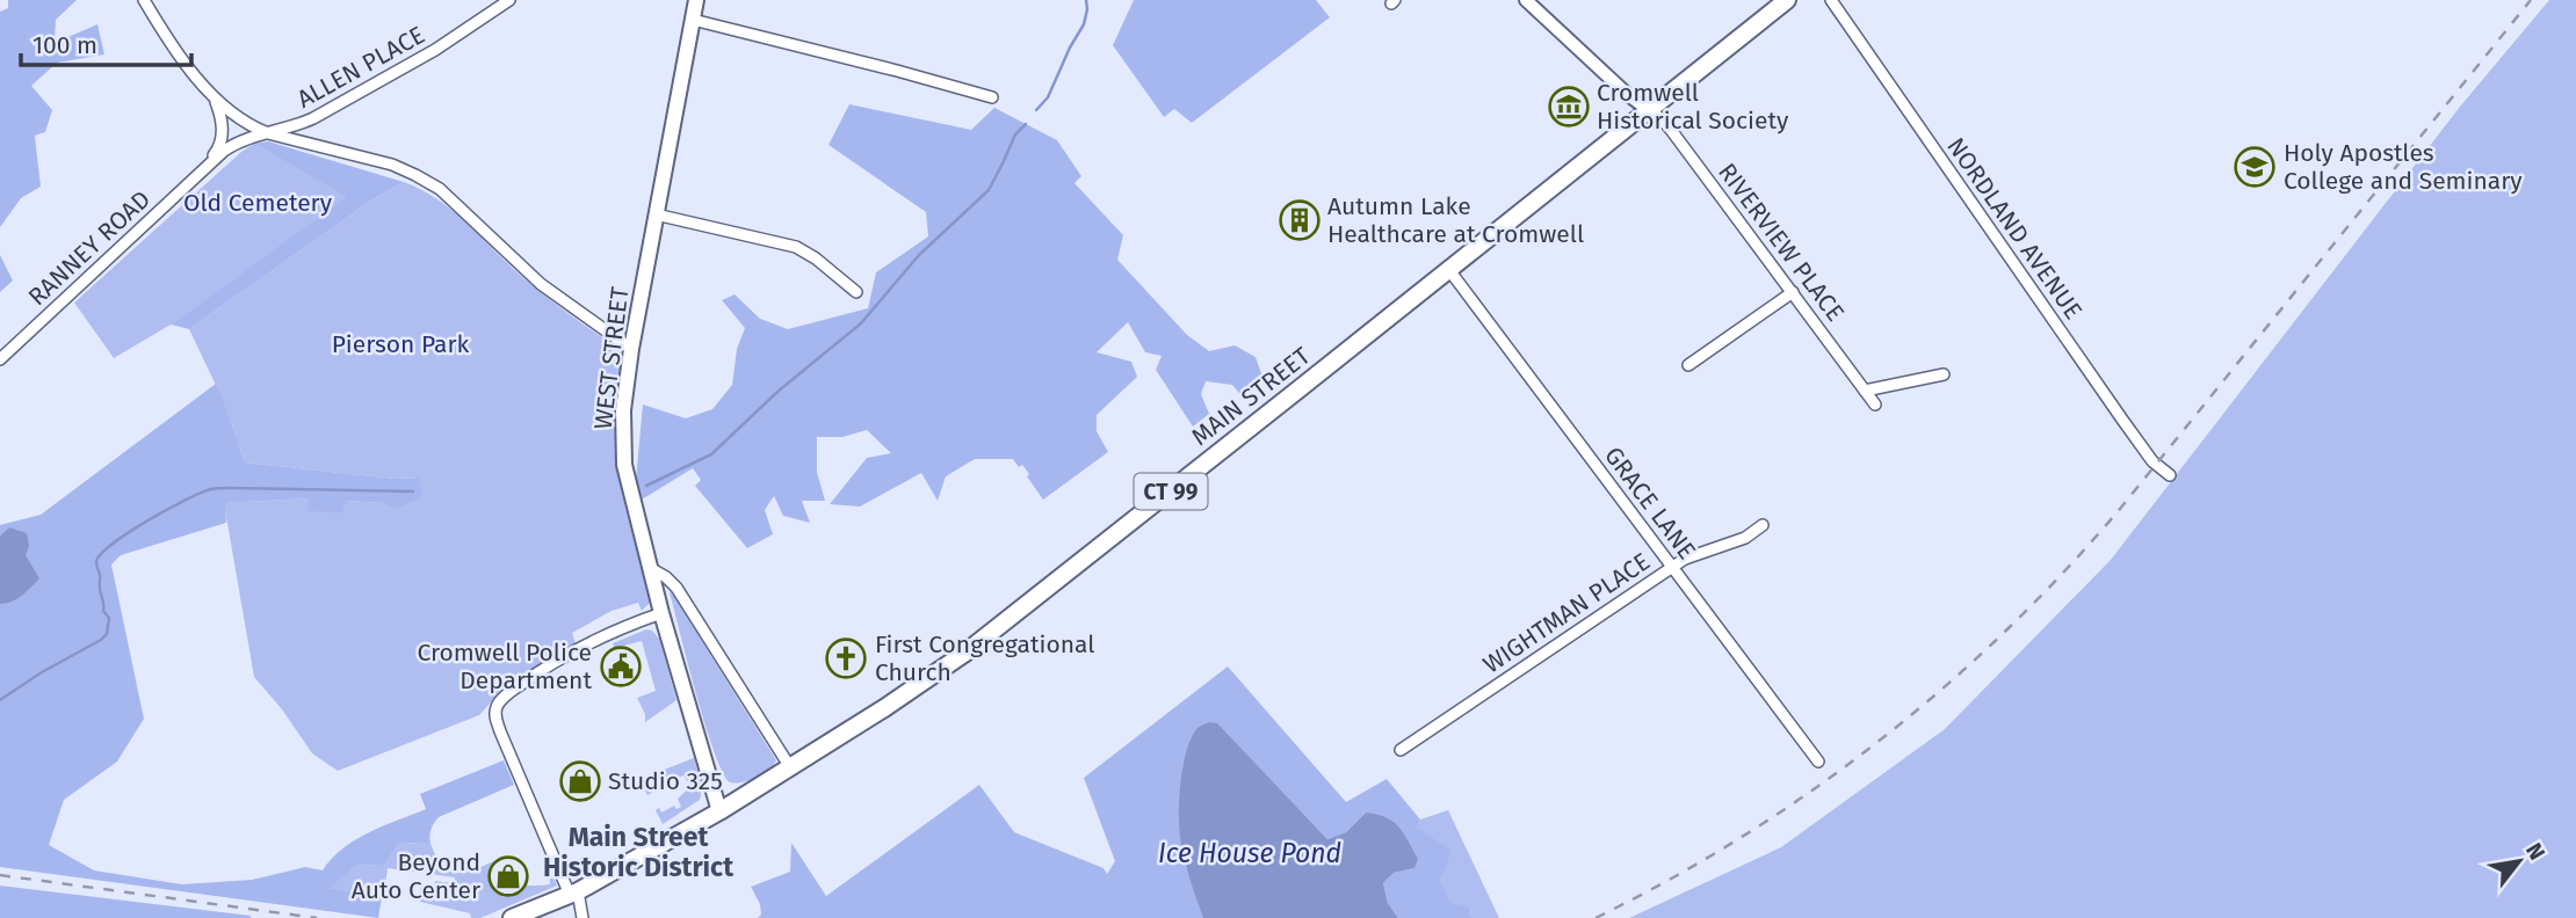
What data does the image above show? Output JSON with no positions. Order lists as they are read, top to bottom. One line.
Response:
{"streets":{"main road":["WEST STREET","MAIN STREET","CT 99"],"street":["ALLEN PLACE","NORDLAND AVENUE","RIVERVIEW PLACE","RANNEY ROAD","GRACE LANE","WIGHTMAN PLACE"]},"crossings":[["ALLEN PLACE","RANNEY ROAD"],["RIVERVIEW PLACE","MAIN STREET"],["WEST STREET","MAIN STREET"],["MAIN STREET","GRACE LANE"],["GRACE LANE","WIGHTMAN PLACE"]],"districts":["Main Street Historic District"],"water":["Ice House Pond"],"parks":["Old Cemetery","Pierson Park"],"places":{"museum":["Cromwell Historical Society"],"school or university":["Holy Apostles College and Seminary"],"building":["Autumn Lake Healthcare at Cromwell"],"church":["First Congregational Church"],"public building":["Cromwell Police Department"],"shop":["Studio 325","Beyond Auto Center"]},"scale_bar":"100 m","north":"top right"}
